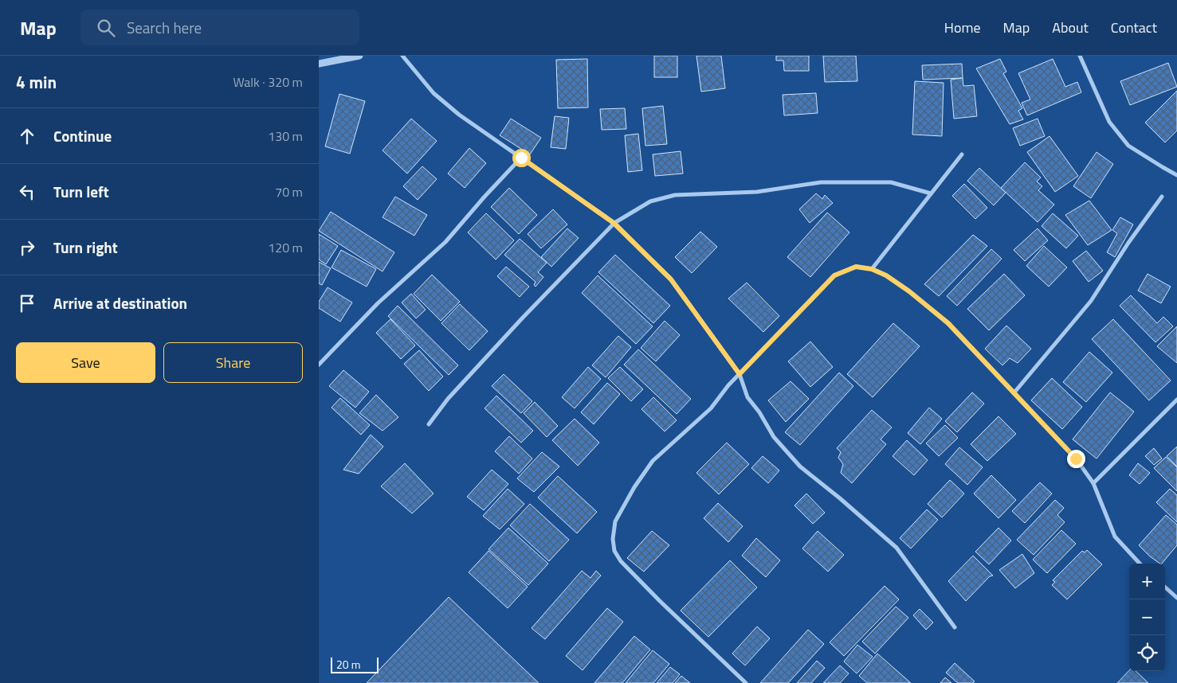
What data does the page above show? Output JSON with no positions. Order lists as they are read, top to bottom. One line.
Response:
{"scale_bar":"20 m","page":{"header":"Map","search":"Search here","nav":["Home","Map","About","Contact"],"heading":["4 min","Walk · 320 m"],"list":[["Continue","130 m"],["Turn left","70 m"],["Turn right","120 m"],"Arrive at destination"],"buttons":["Save","Share"],"map_buttons":["+","−"],"scale":"20 m"}}
